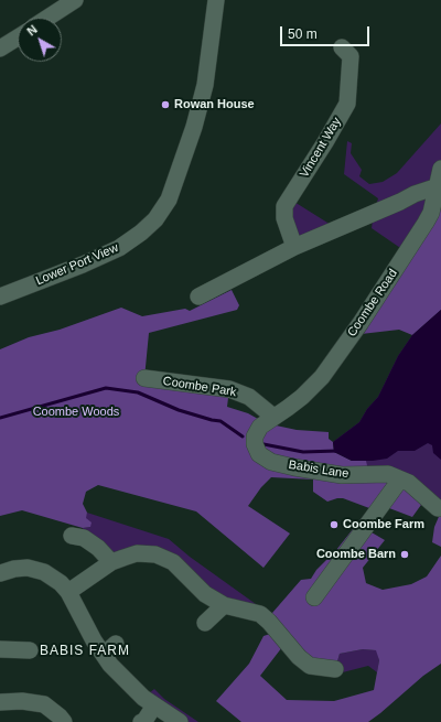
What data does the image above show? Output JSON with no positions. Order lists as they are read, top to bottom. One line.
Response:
{"streets":{"street":["Vincent Way","Lower Port View","Coombe Road","Coombe Park","Babis Lane"]},"crossings":[["Coombe Road","Coombe Park"],["Coombe Road","Babis Lane"],["Coombe Park","Babis Lane"]],"districts":["BABIS FARM"],"parks":["Coombe Woods"],"places":["Rowan House","Coombe Farm","Coombe Barn"],"scale_bar":"50 m","north":"top left"}
